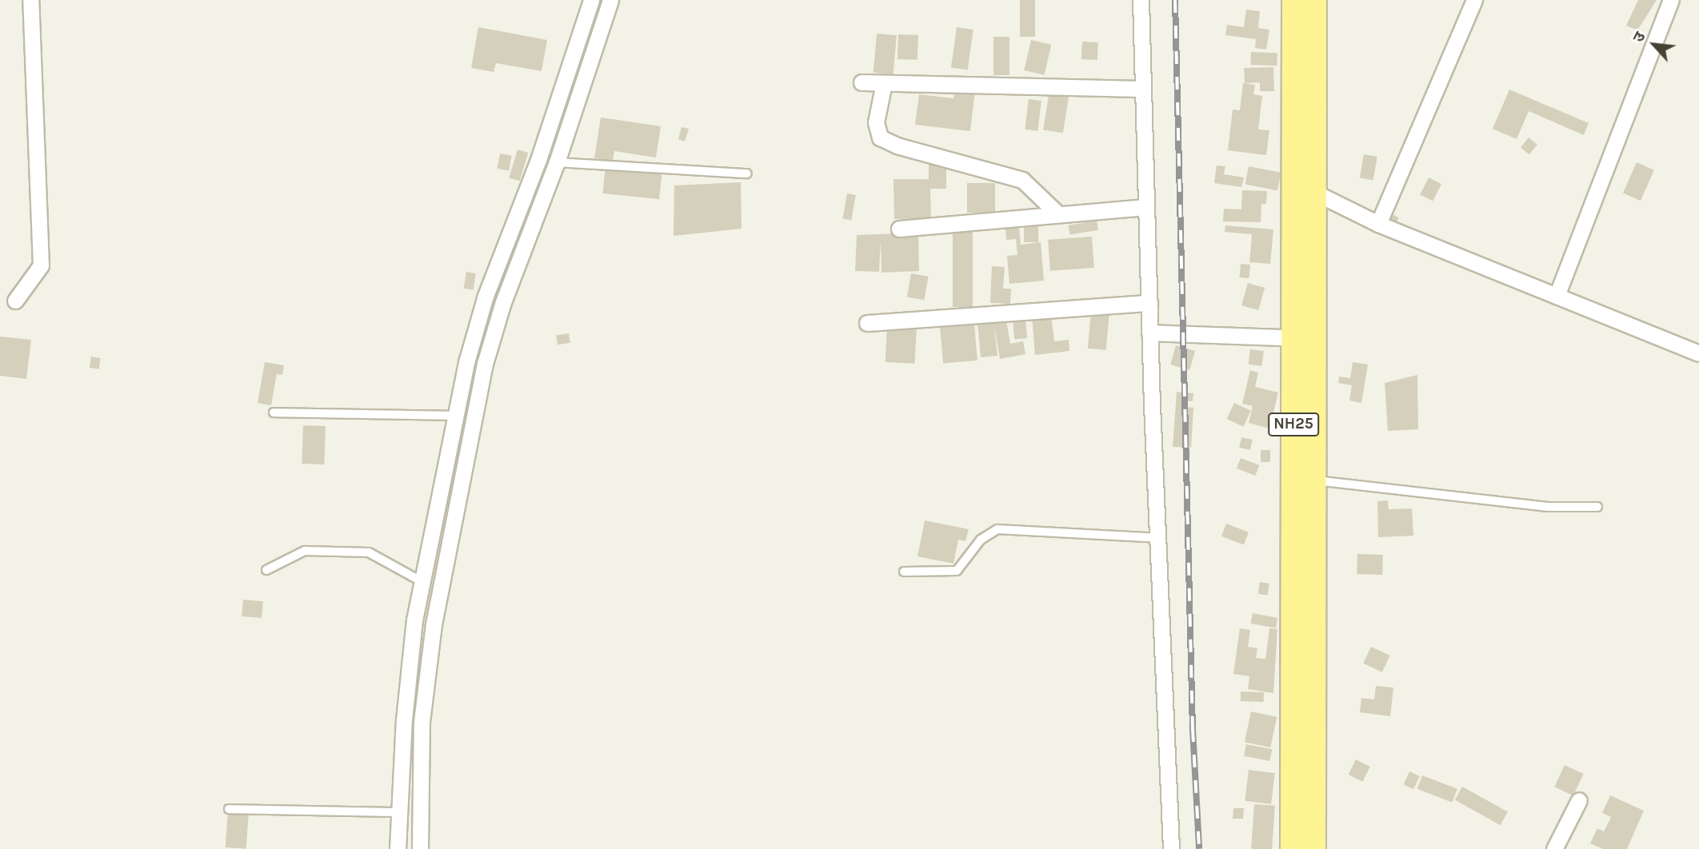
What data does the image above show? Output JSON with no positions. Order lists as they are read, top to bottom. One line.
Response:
{"streets":{"main road":["NH25"]},"north":"top left"}
